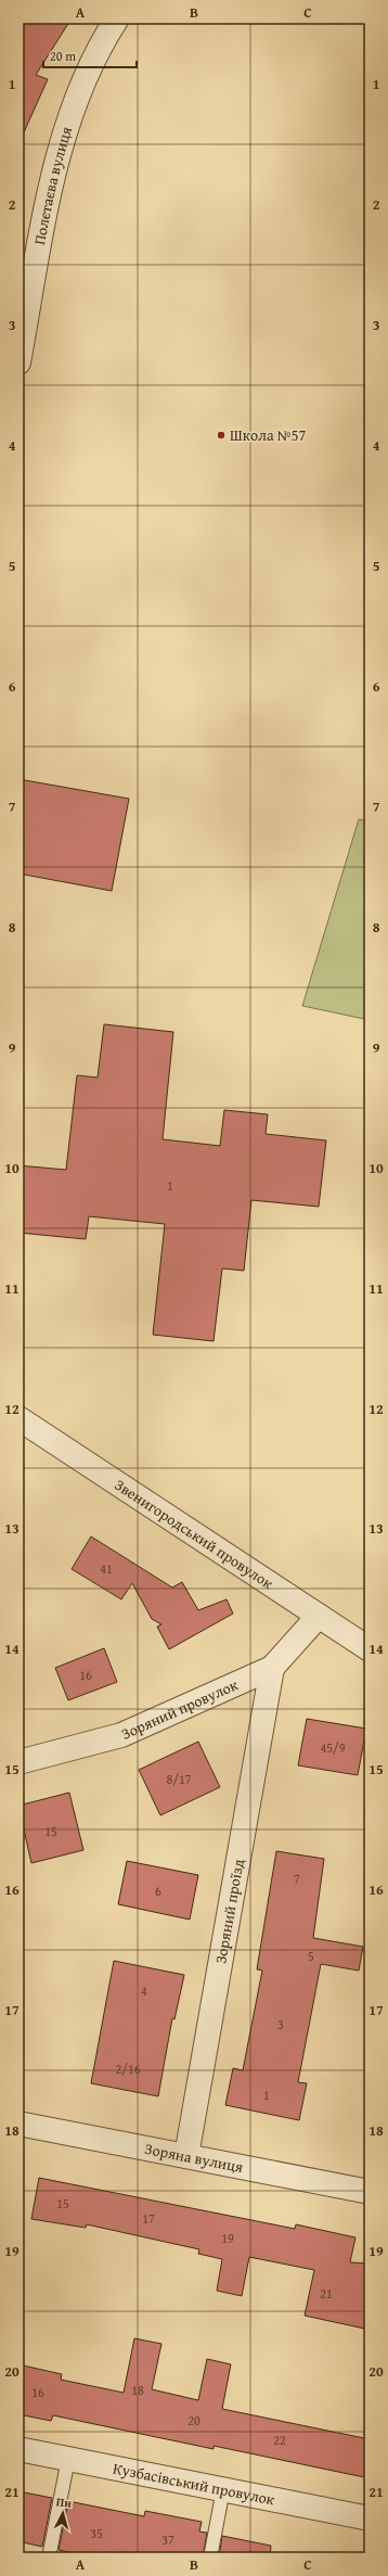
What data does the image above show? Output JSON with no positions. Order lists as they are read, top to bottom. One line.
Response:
{"streets":{"street":["Полєтаєва вулиця","Звенигородський провулок","Зоряний провулок","Зоряний проїзд","Зоряна вулиця","Кузбасівський провулок"]},"crossings":[["Звенигородський провулок","Зоряний провулок"],["Зоряний провулок","Зоряний проїзд"],["Зоряний проїзд","Зоряна вулиця"]],"places":["Школа №57"],"house_numbers":["1","41","16","45/9","8/17","15","7","6","5","4","3","2/16","1","15","17","19","21","18","16","20","22","35","37"],"scale_bar":"20 m","north":"top","grid":{"columns":["A","B","C"],"rows":["1","2","3","4","5","6","7","8","9","10","11","12","13","14","15","16","17","18","19","20","21"]}}
